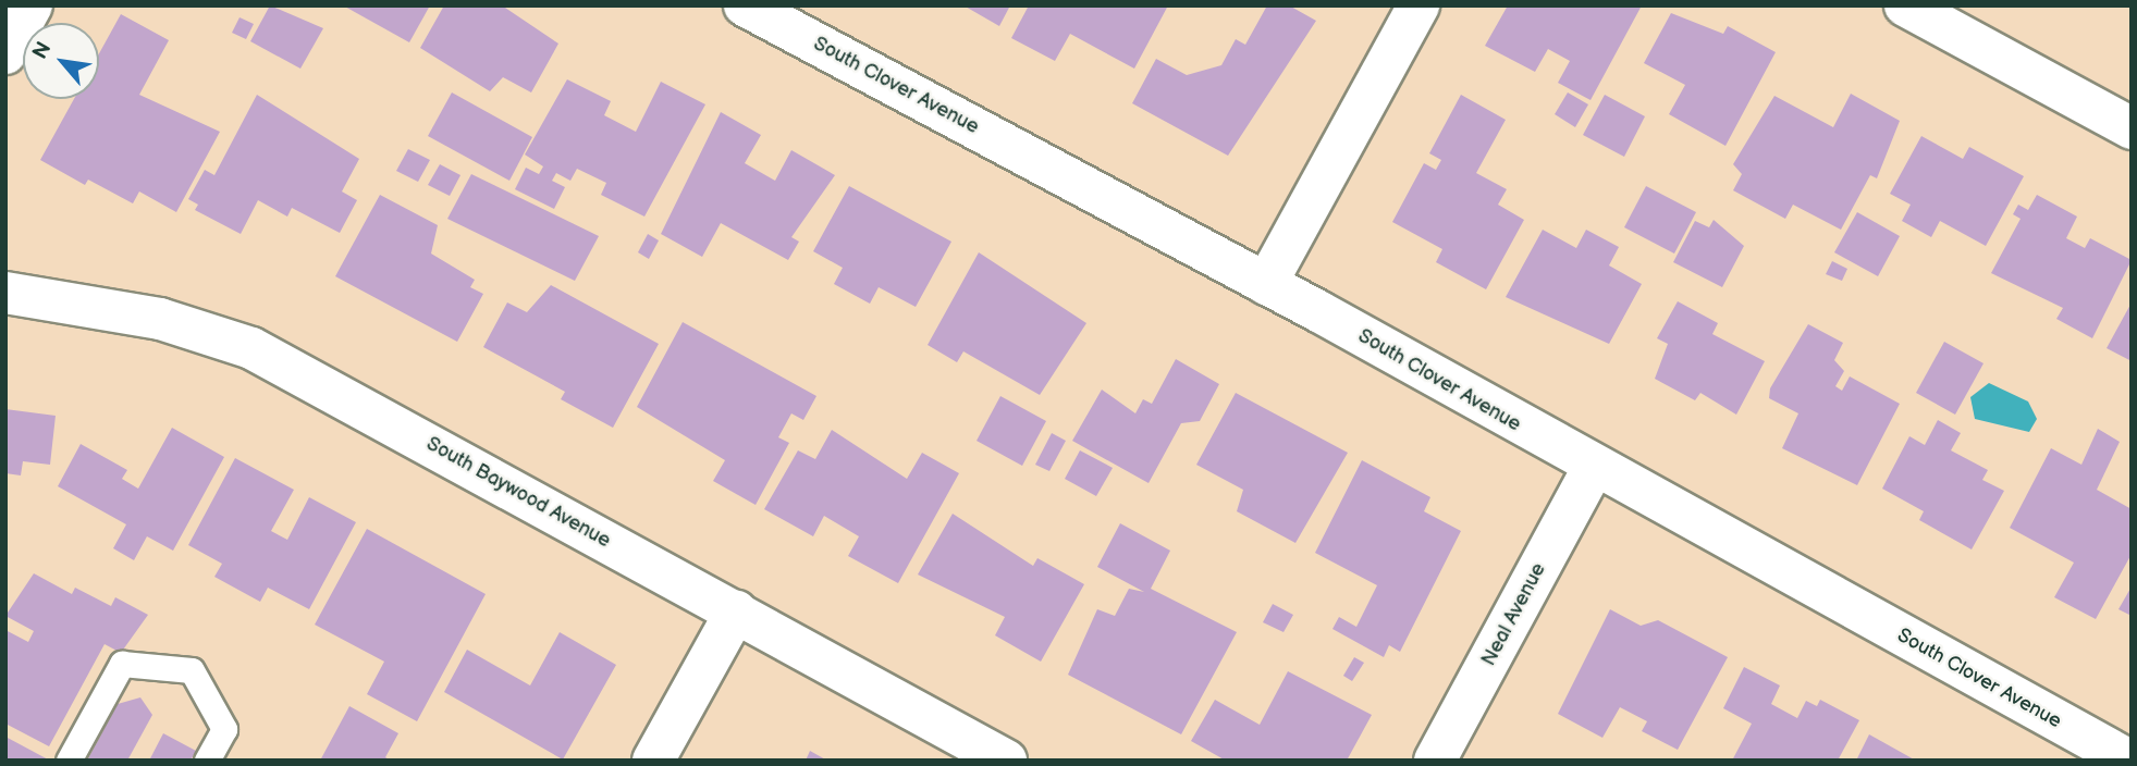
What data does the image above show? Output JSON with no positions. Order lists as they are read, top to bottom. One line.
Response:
{"streets":{"street":["South Clover Avenue","South Baywood Avenue","Neal Avenue"]},"crossings":[["South Clover Avenue","Neal Avenue"]],"north":"top left"}
